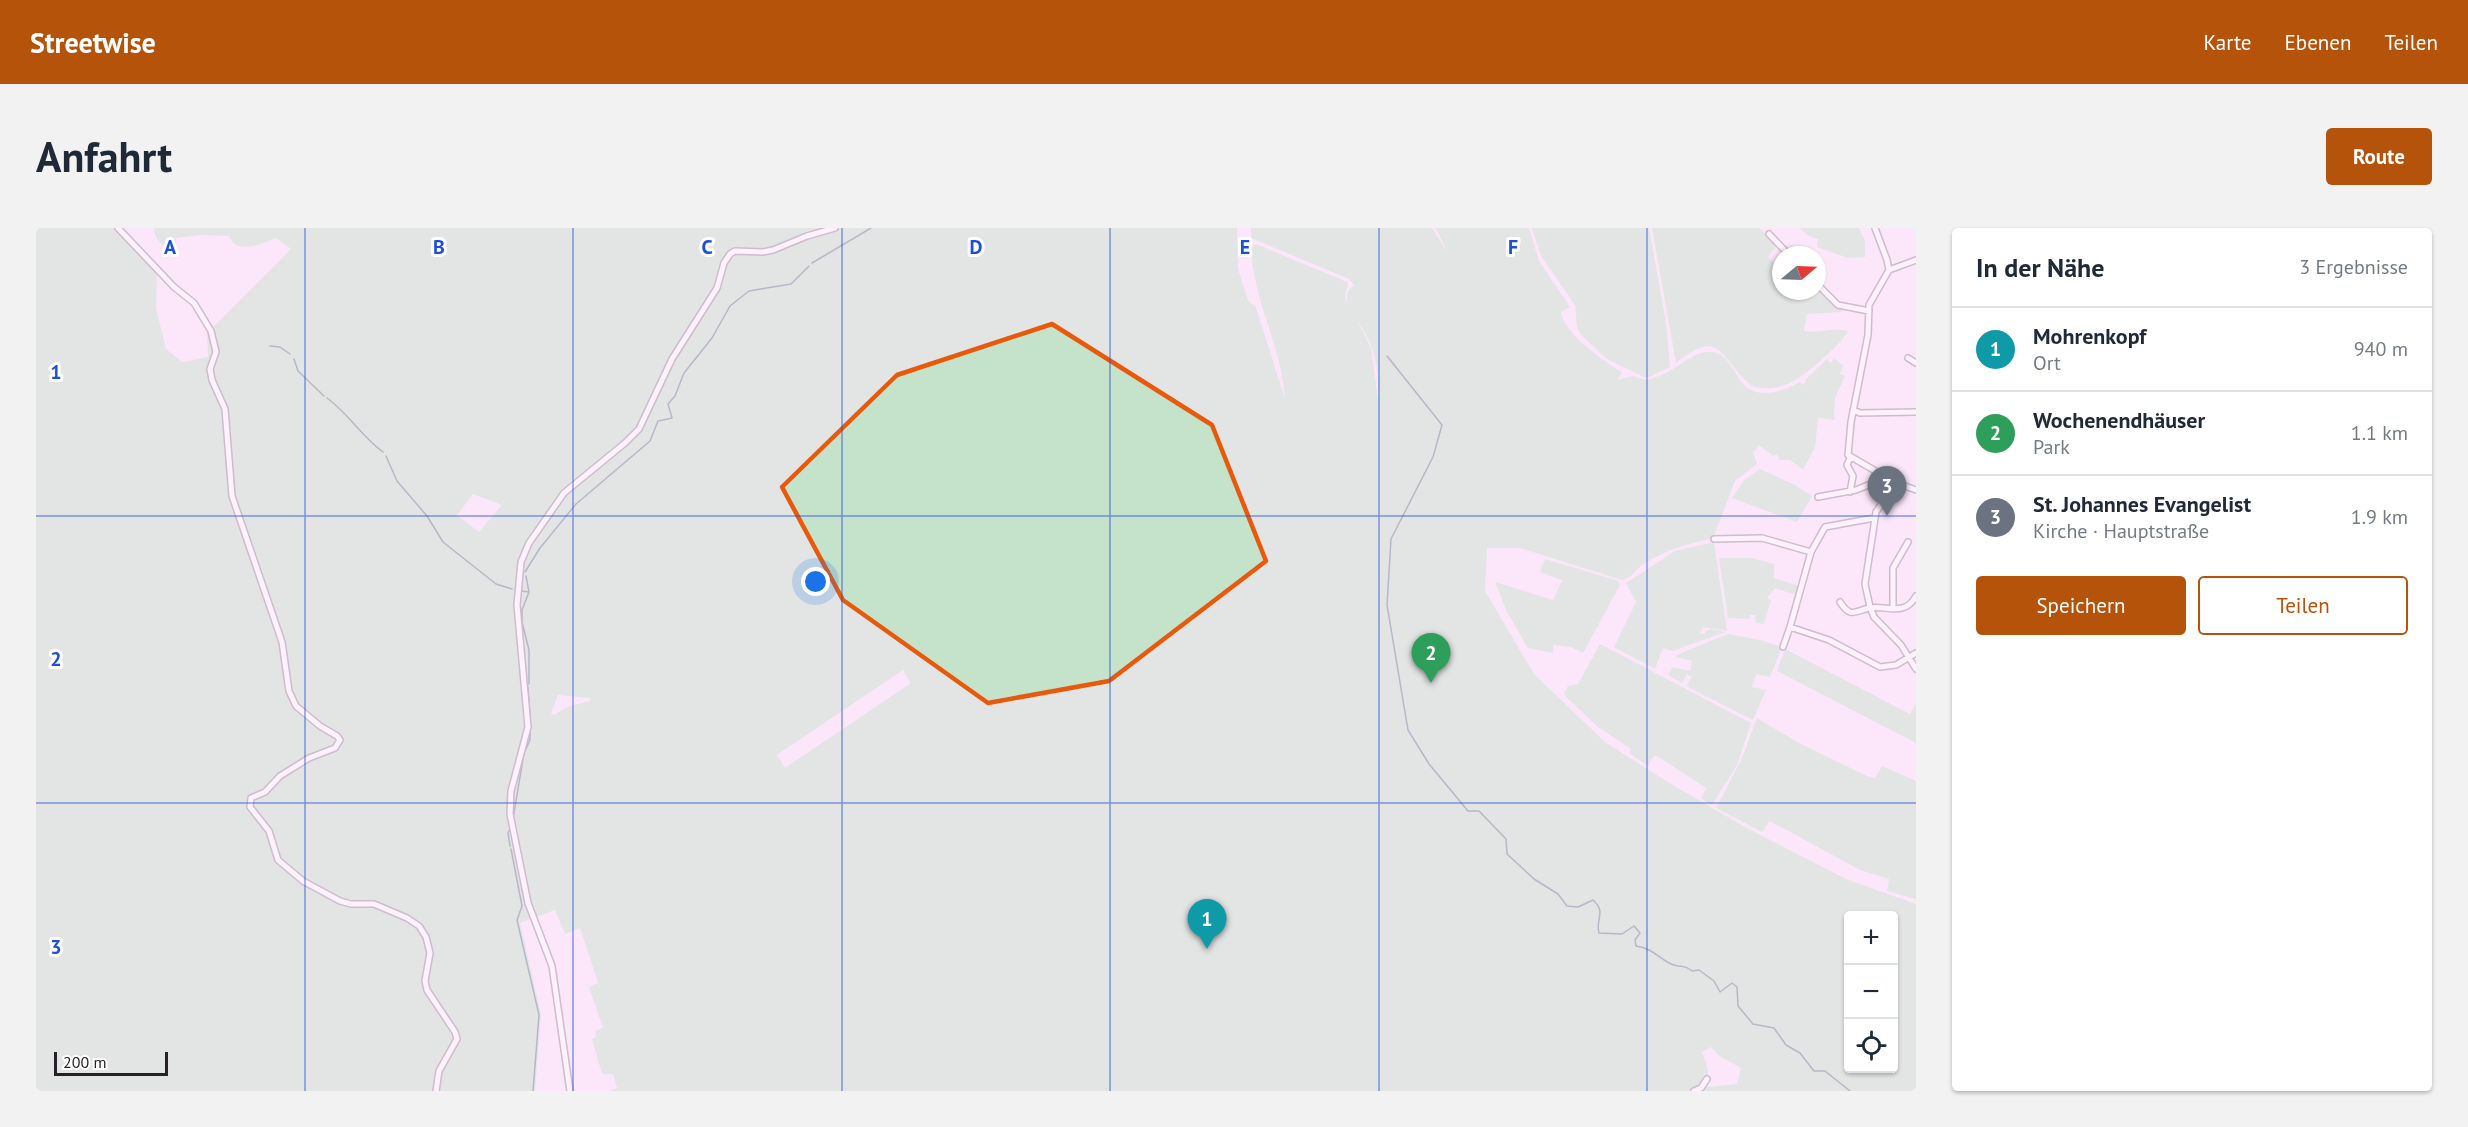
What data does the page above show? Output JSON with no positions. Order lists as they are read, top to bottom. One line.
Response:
{"scale_bar":"200 m","north":"right","page":{"header":"Streetwise","nav":["Karte","Ebenen","Teilen"],"buttons":["Route",["Speichern","Teilen"]],"title":"Anfahrt","heading":["In der Nähe","3 Ergebnisse"],"list":[{"mark":"1","name":"Mohrenkopf","note":"Ort","value":"940 m"},{"mark":"2","name":"Wochenendhäuser","note":"Park","value":"1.1 km"},{"mark":"3","name":"St. Johannes Evangelist","note":"Kirche · Hauptstraße","value":"1.9 km"}],"pins":["3","2","1"],"map_buttons":["+","−"],"scale":"200 m"},"grid":{"columns":["A","B","C","D","E","F"],"rows":["1","2","3"]}}
